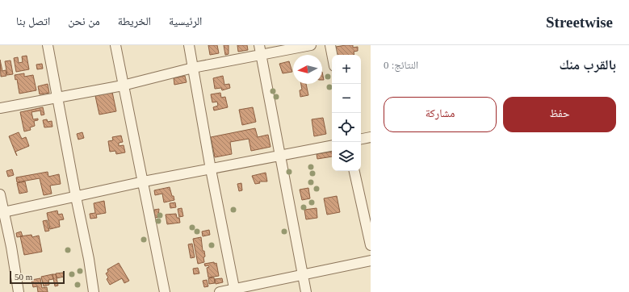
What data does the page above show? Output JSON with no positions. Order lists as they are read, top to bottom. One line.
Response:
{"scale_bar":"50 m","north":"left","page":{"header":"Streetwise","nav":["الرئيسية","الخريطة","من نحن","اتصل بنا"],"heading":["بالقرب منك","النتائج: 0"],"map_buttons":["+","−"],"buttons":["حفظ","مشاركة"],"scale":"50 m"}}
